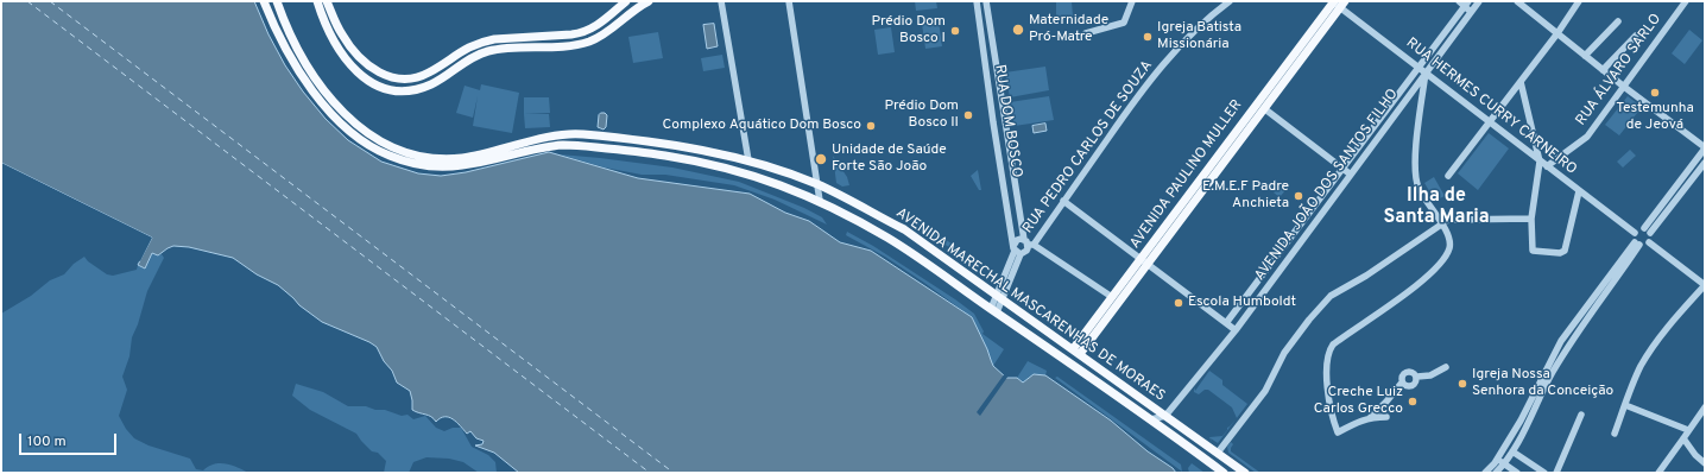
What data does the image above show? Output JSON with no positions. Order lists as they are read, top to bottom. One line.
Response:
{"streets":{"main road":["AVENIDA PAULINO MULLER","AVENIDA MARECHAL MASCARENHAS DE MORAES"],"street":["RUA ÁLVARO SARLO","RUA HERMES CURRY CARNEIRO","RUA DOM BOSCO","RUA PEDRO CARLOS DE SOUZA","AVENIDA JOÃO DOS SANTOS FILHO"]},"crossings":[["RUA ÁLVARO SARLO","RUA HERMES CURRY CARNEIRO"],["RUA HERMES CURRY CARNEIRO","AVENIDA PAULINO MULLER"],["RUA HERMES CURRY CARNEIRO","AVENIDA JOÃO DOS SANTOS FILHO"],["RUA DOM BOSCO","RUA PEDRO CARLOS DE SOUZA"],["AVENIDA PAULINO MULLER","AVENIDA MARECHAL MASCARENHAS DE MORAES"],["AVENIDA JOÃO DOS SANTOS FILHO","AVENIDA MARECHAL MASCARENHAS DE MORAES"]],"districts":["Ilha de Santa Maria"],"places":["Maternidade Pró-Matre","Prédio Dom Bosco I","Igreja Batista Missionária","Testemunha de Jeová","Prédio Dom Bosco II","Complexo Aquático Dom Bosco","Unidade de Saúde Forte São João","E.M.E.F Padre Anchieta","Escola Humboldt","Igreja Nossa Senhora da Conceição","Creche Luiz Carlos Grecco"],"scale_bar":"100 m"}
